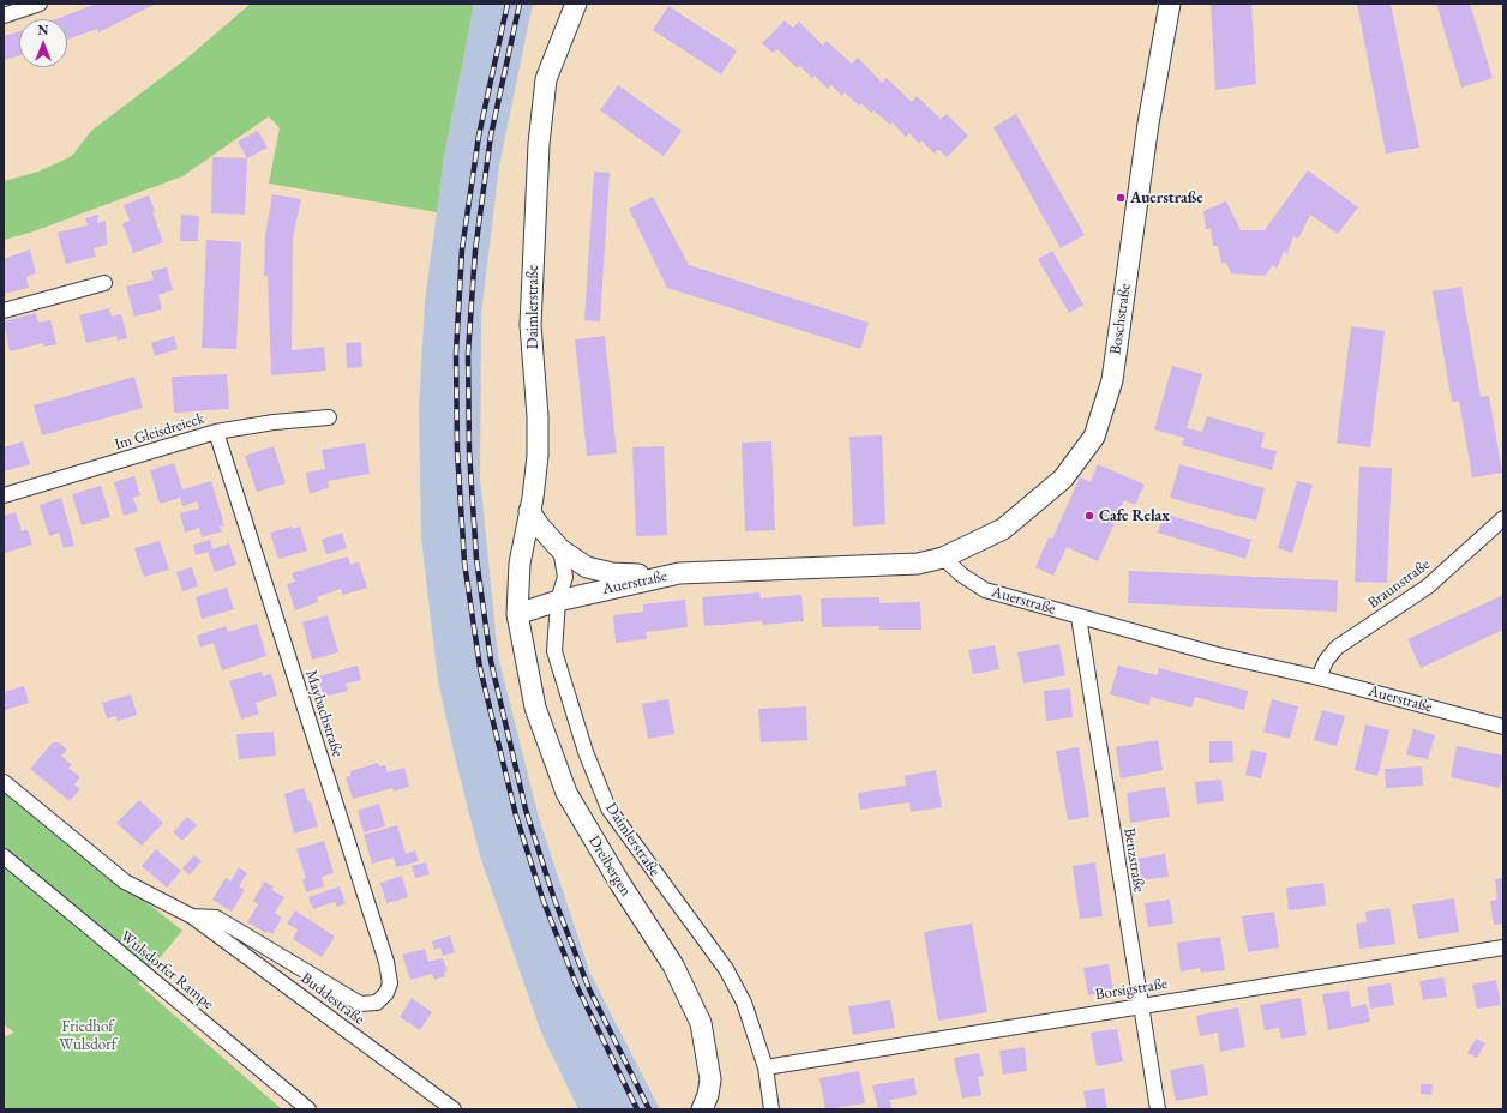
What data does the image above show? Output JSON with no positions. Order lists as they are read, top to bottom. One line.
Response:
{"streets":{"street":["Daimlerstraße","Boschstraße","Im Gleisdreieck","Auerstraße","Braunstraße","Maybachstraße","Benzstraße","Dreibergen","Wulsdorfer Rampe","Borsigstraße","Buddestraße"]},"crossings":[["Daimlerstraße","Auerstraße"],["Daimlerstraße","Dreibergen"],["Daimlerstraße","Borsigstraße"],["Boschstraße","Auerstraße"],["Im Gleisdreieck","Maybachstraße"],["Auerstraße","Braunstraße"],["Auerstraße","Benzstraße"],["Auerstraße","Dreibergen"],["Maybachstraße","Buddestraße"],["Benzstraße","Borsigstraße"]],"parks":["Friedhof Wulsdorf"],"places":["Auerstraße","Cafe Relax"],"north":"top"}
